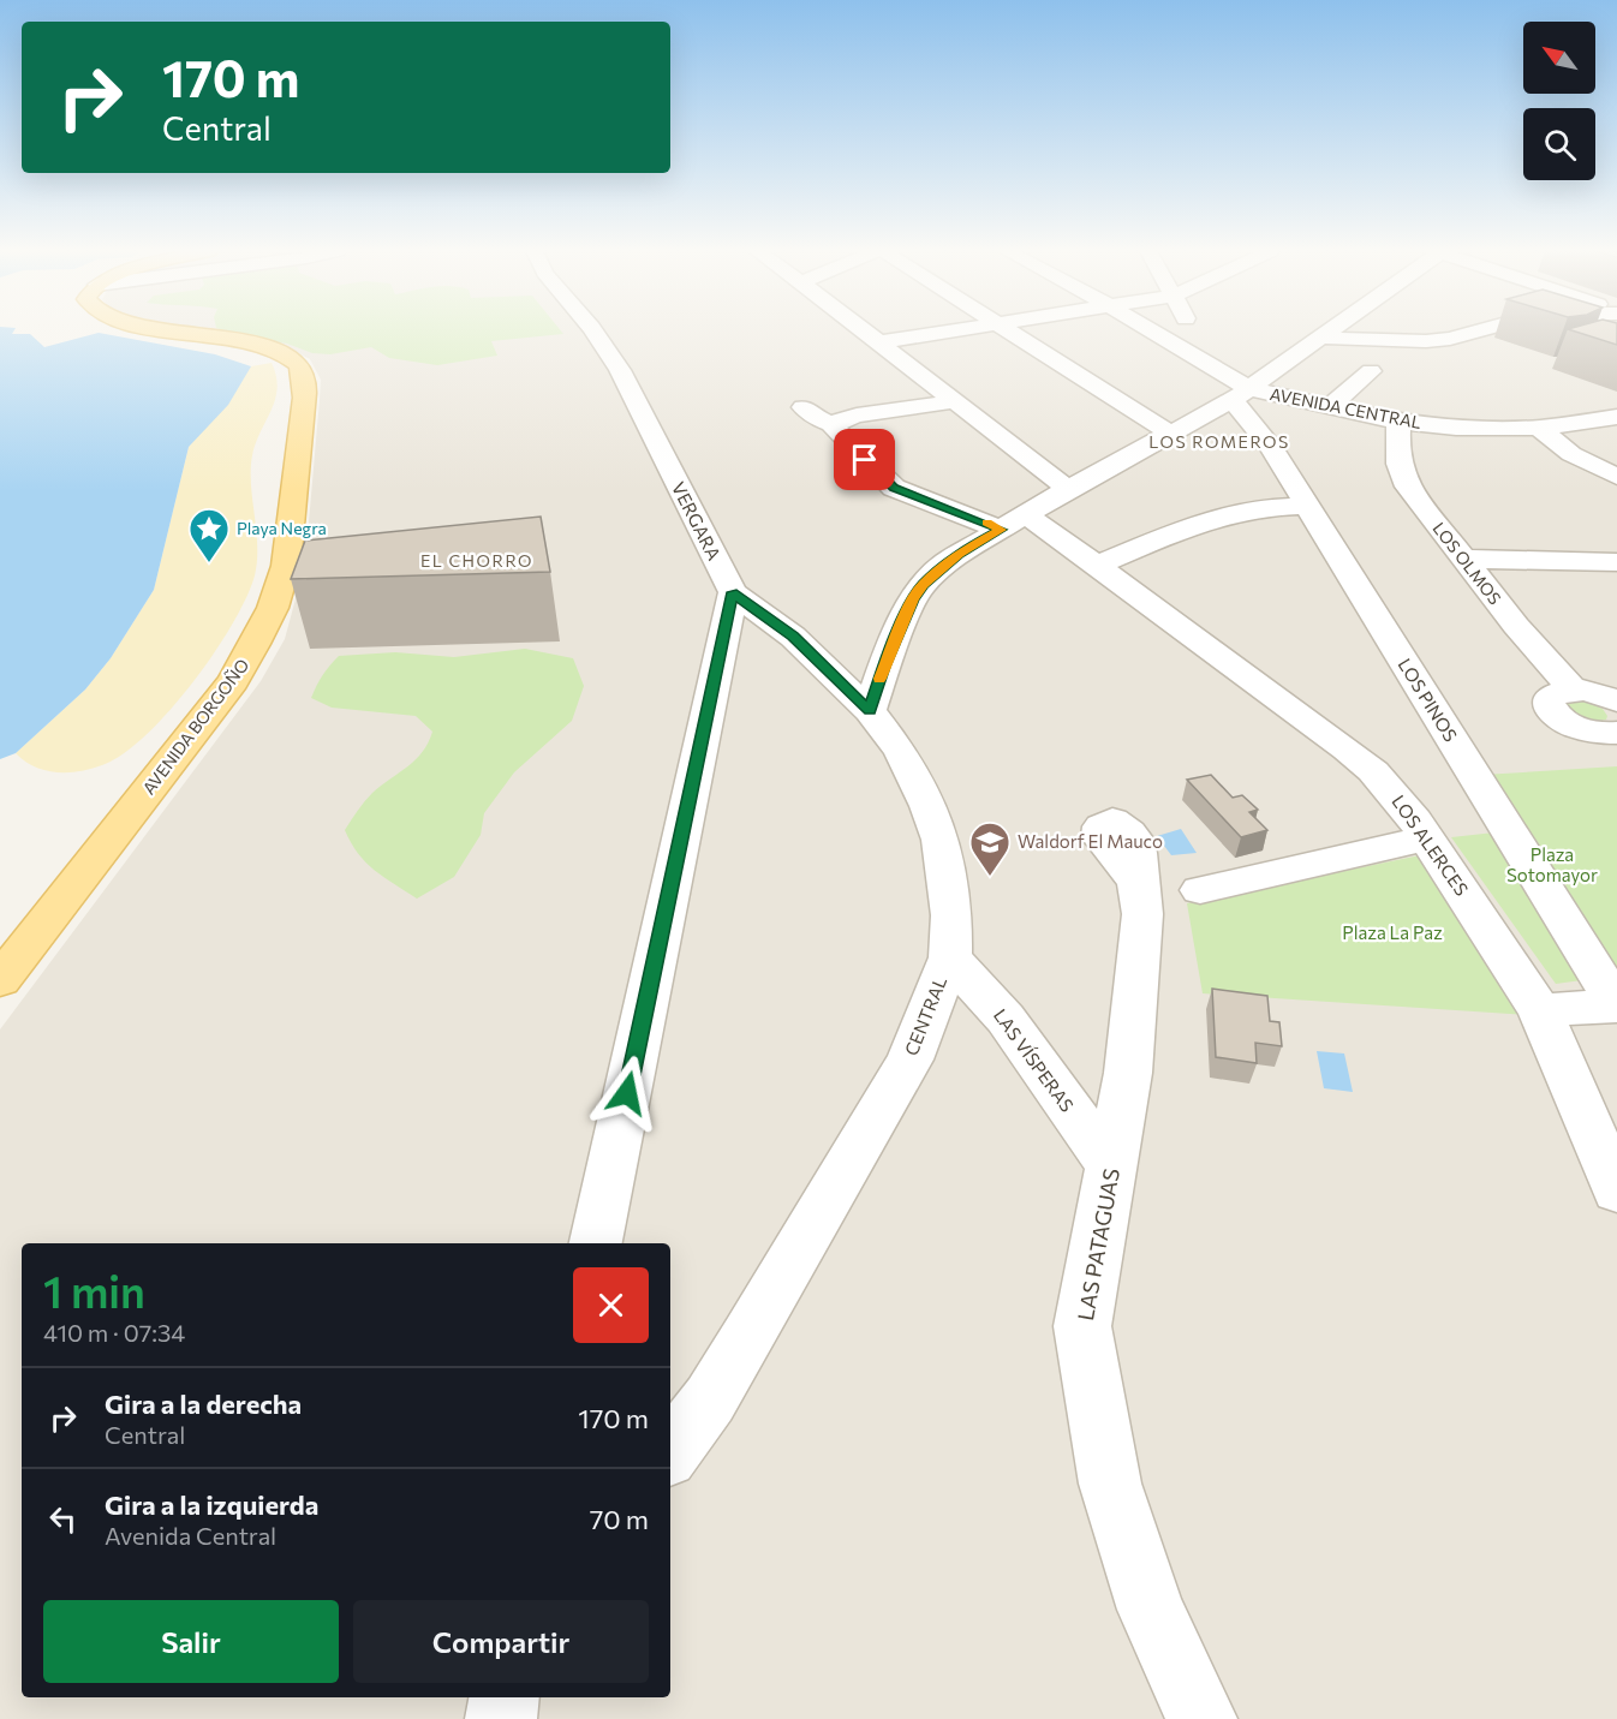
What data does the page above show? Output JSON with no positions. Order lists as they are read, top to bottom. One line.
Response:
{"streets":{"main road":["AVENIDA BORGOÑO"],"street":["AVENIDA CENTRAL","VERGARA","LOS OLMOS","LOS PINOS","LOS ALERCES","CENTRAL","LAS VÍSPERAS","LAS PATAGUAS"]},"crossings":[["AVENIDA CENTRAL","LOS OLMOS"],["AVENIDA CENTRAL","LOS PINOS"],["VERGARA","CENTRAL"],["CENTRAL","LAS VÍSPERAS"],["LAS VÍSPERAS","LAS PATAGUAS"]],"districts":["LOS ROMEROS","EL CHORRO"],"parks":["Plaza Sotomayor","Plaza La Paz"],"places":{"place":["Playa Negra"],"school or university":["Waldorf El Mauco"]},"north":"top left","page":{"turn":["170 m","Central"],"heading":["1 min","410 m · 07:34"],"list":[{"name":"Gira a la derecha","note":"Central","value":"170 m"},{"name":"Gira a la izquierda","note":"Avenida Central","value":"70 m"}],"buttons":["Salir","Compartir"]}}
